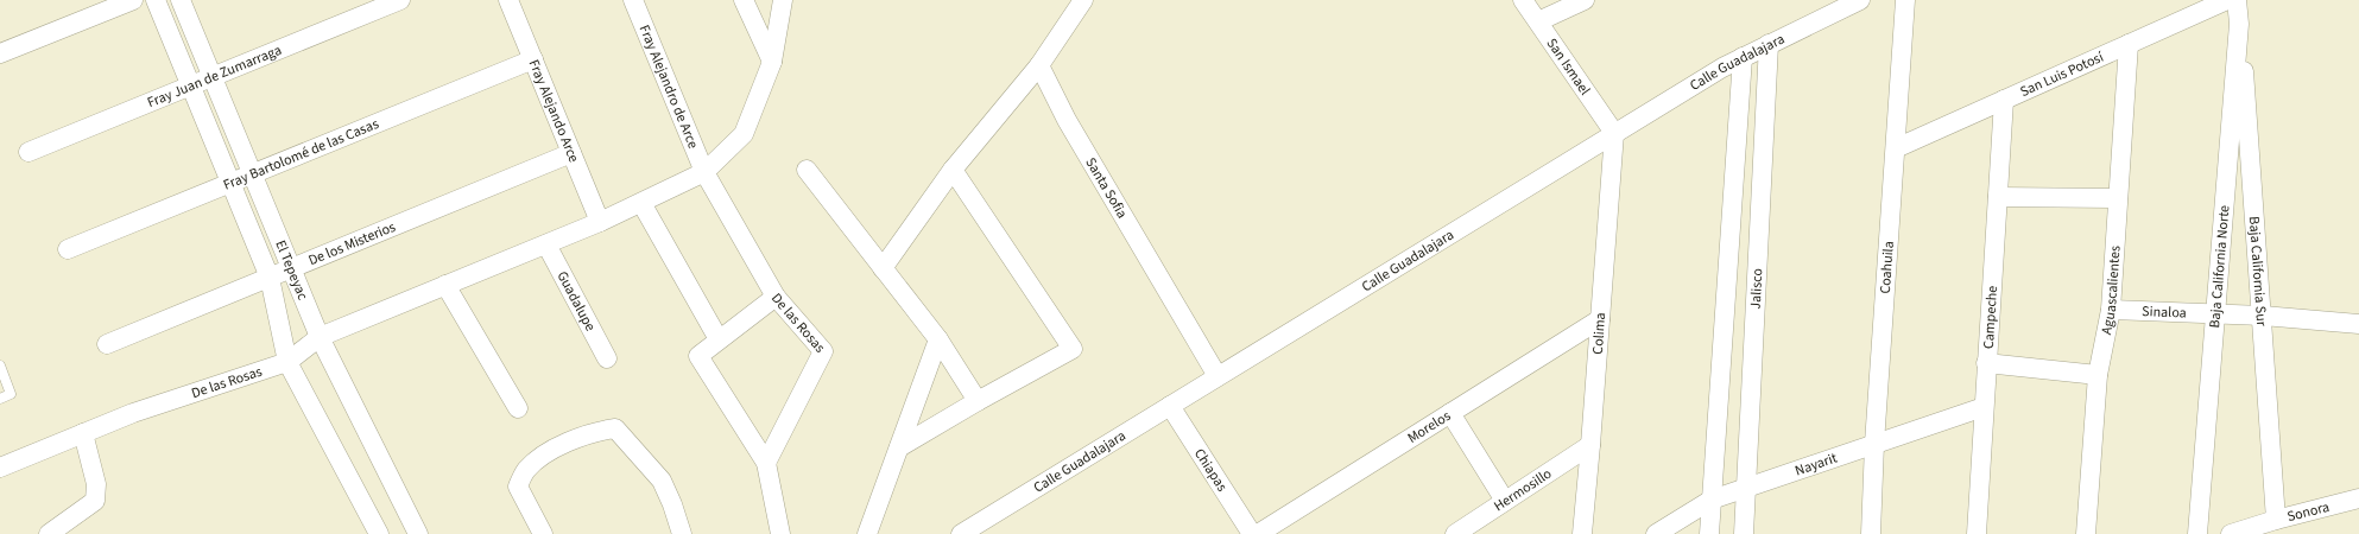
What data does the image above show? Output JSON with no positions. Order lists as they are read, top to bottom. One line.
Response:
{"streets":{"street":["Calle Guadalajara","San Ismael","San Luis Potosí","Fray Juan de Zumarraga","Fray Alejandro de Arce","Fray Alejando Arce","Fray Bartolomé de las Casas","Santa Sofia","De los Misterios","Coahuila","Baja California Norte","El Tepeyac","Baja California Sur","Jalisco","Aguascalientes","Guadalupe","Sinaloa","Campeche","De las Rosas","Colima","Morelos","Nayarit","Chiapas","Hermosillo","Sonora"]},"crossings":[["Calle Guadalajara","San Ismael"],["Calle Guadalajara","Santa Sofia"],["Calle Guadalajara","Jalisco"],["Calle Guadalajara","Colima"],["Calle Guadalajara","Chiapas"],["San Ismael","Colima"],["San Luis Potosí","Coahuila"],["San Luis Potosí","Aguascalientes"],["San Luis Potosí","Campeche"],["Fray Juan de Zumarraga","El Tepeyac"],["Fray Alejandro de Arce","De las Rosas"],["Fray Alejando Arce","Fray Bartolomé de las Casas"],["Fray Alejando Arce","De los Misterios"],["Fray Alejando Arce","De las Rosas"],["Fray Bartolomé de las Casas","El Tepeyac"],["De los Misterios","El Tepeyac"],["Coahuila","Nayarit"],["Baja California Norte","Baja California Sur"],["Baja California Norte","Sinaloa"],["El Tepeyac","De las Rosas"],["Baja California Sur","Sinaloa"],["Baja California Sur","Sonora"],["Jalisco","Nayarit"],["Aguascalientes","Sinaloa"],["Guadalupe","De las Rosas"],["Campeche","Nayarit"],["Colima","Morelos"],["Colima","Hermosillo"]]}
